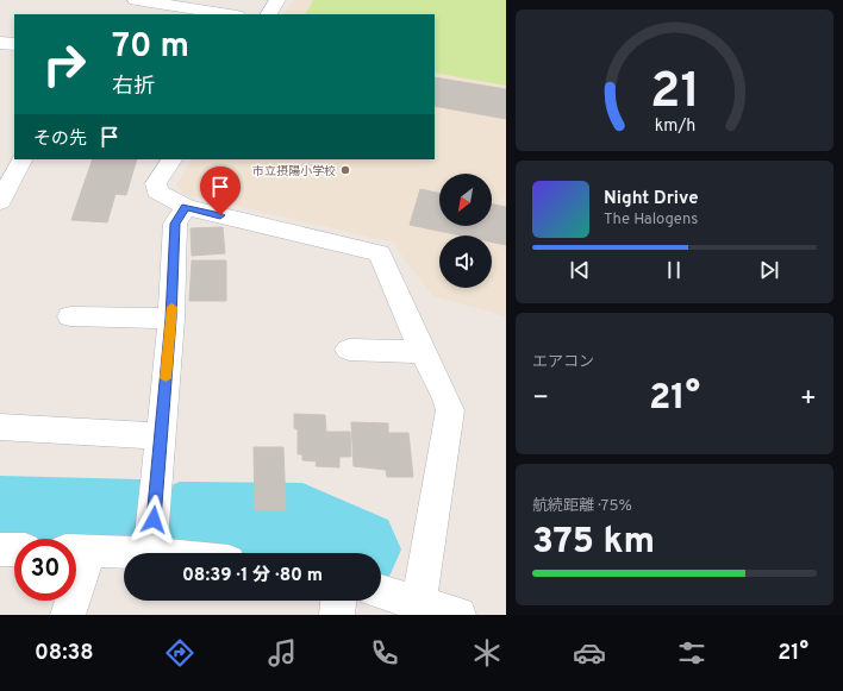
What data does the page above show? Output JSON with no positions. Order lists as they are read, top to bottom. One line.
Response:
{"places":["市立摂陽小学校"],"north":"bottom left","page":{"turn":["70 m","右折"],"then":"その先","song":["Night Drive","The Halogens"],"tile":["エアコン",["航続距離 · 75%","375 km"]],"heat":["−","21°","+"],"limit":"30","trip":"08:39 · 1 分 · 80 m","tabs":["08:38","21°"],"gauge":["21","km/h"]}}
